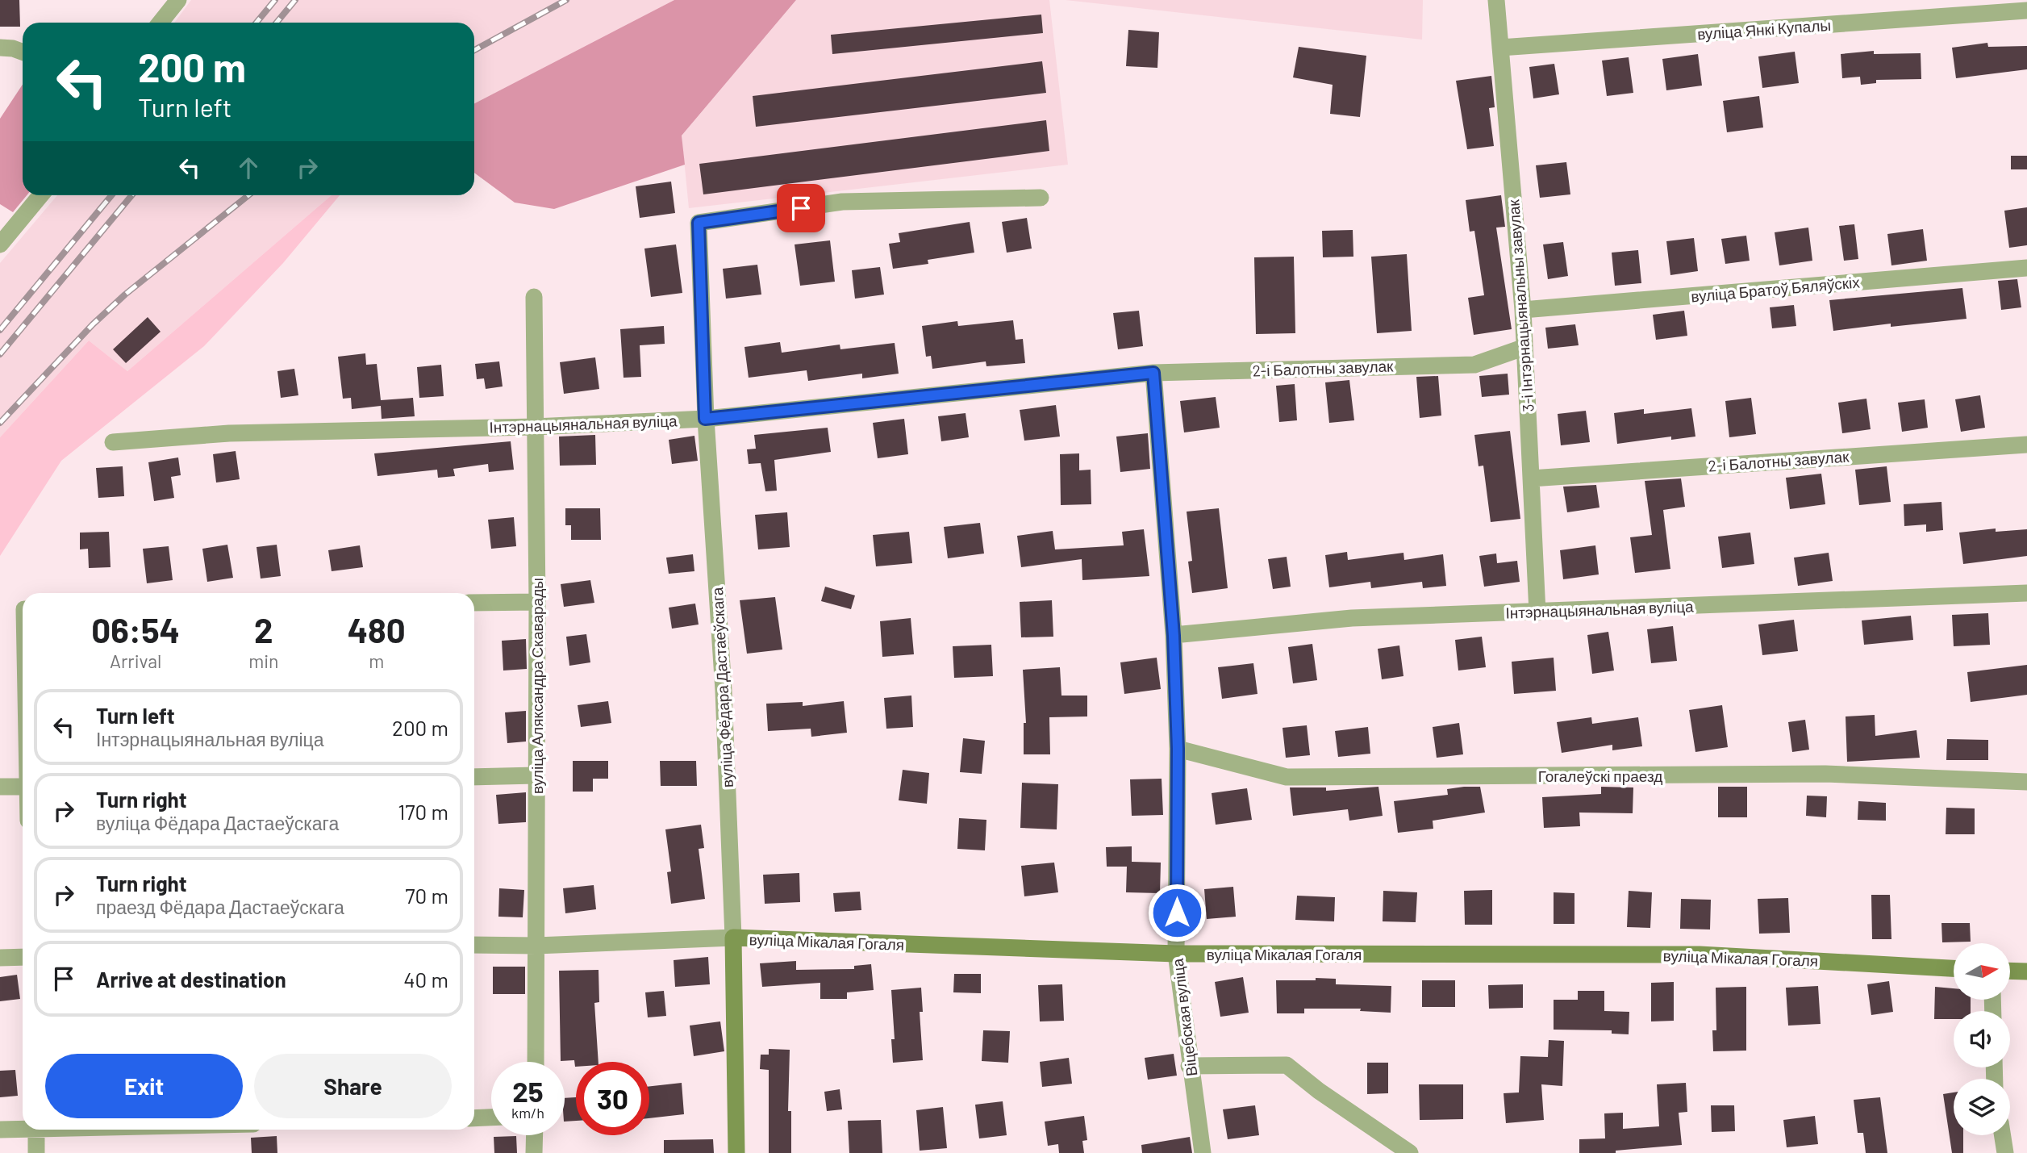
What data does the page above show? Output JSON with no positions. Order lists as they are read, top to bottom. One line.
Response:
{"streets":{"street":["вуліца Янкі Купалы","вуліца Братоў Бяляўскіх","3-і Інтэрнацыянальны завулак","2-і Балотны завулак","Інтэрнацыянальная вуліца","вуліца Аляксандра Скаварады","вуліца Фёдара Дастаеўскага","Гогалеўскі праезд","вуліца Мікалая Гогаля","Віцебская вуліца"]},"crossings":[["вуліца Янкі Купалы","3-і Інтэрнацыянальны завулак"],["вуліца Братоў Бяляўскіх","3-і Інтэрнацыянальны завулак"],["3-і Інтэрнацыянальны завулак","2-і Балотны завулак"],["3-і Інтэрнацыянальны завулак","Інтэрнацыянальная вуліца"],["2-і Балотны завулак","Інтэрнацыянальная вуліца"],["2-і Балотны завулак","Віцебская вуліца"],["Інтэрнацыянальная вуліца","вуліца Аляксандра Скаварады"],["Інтэрнацыянальная вуліца","вуліца Фёдара Дастаеўскага"],["Інтэрнацыянальная вуліца","Віцебская вуліца"],["вуліца Аляксандра Скаварады","вуліца Мікалая Гогаля"],["вуліца Фёдара Дастаеўскага","вуліца Мікалая Гогаля"],["Гогалеўскі праезд","Віцебская вуліца"],["вуліца Мікалая Гогаля","Віцебская вуліца"]],"north":"right","page":{"turn":["200 m","Turn left"],"eta":["06:54","Arrival","2","min","480","m"],"list":[{"name":"Turn left","note":"Інтэрнацыянальная вуліца","value":"200 m"},{"name":"Turn right","note":"вуліца Фёдара Дастаеўскага","value":"170 m"},{"name":"Turn right","note":"праезд Фёдара Дастаеўскага","value":"70 m"},{"name":"Arrive at destination","value":"40 m"}],"buttons":["Exit","Share"],"speed":"25 km/h","limit":"30"}}
